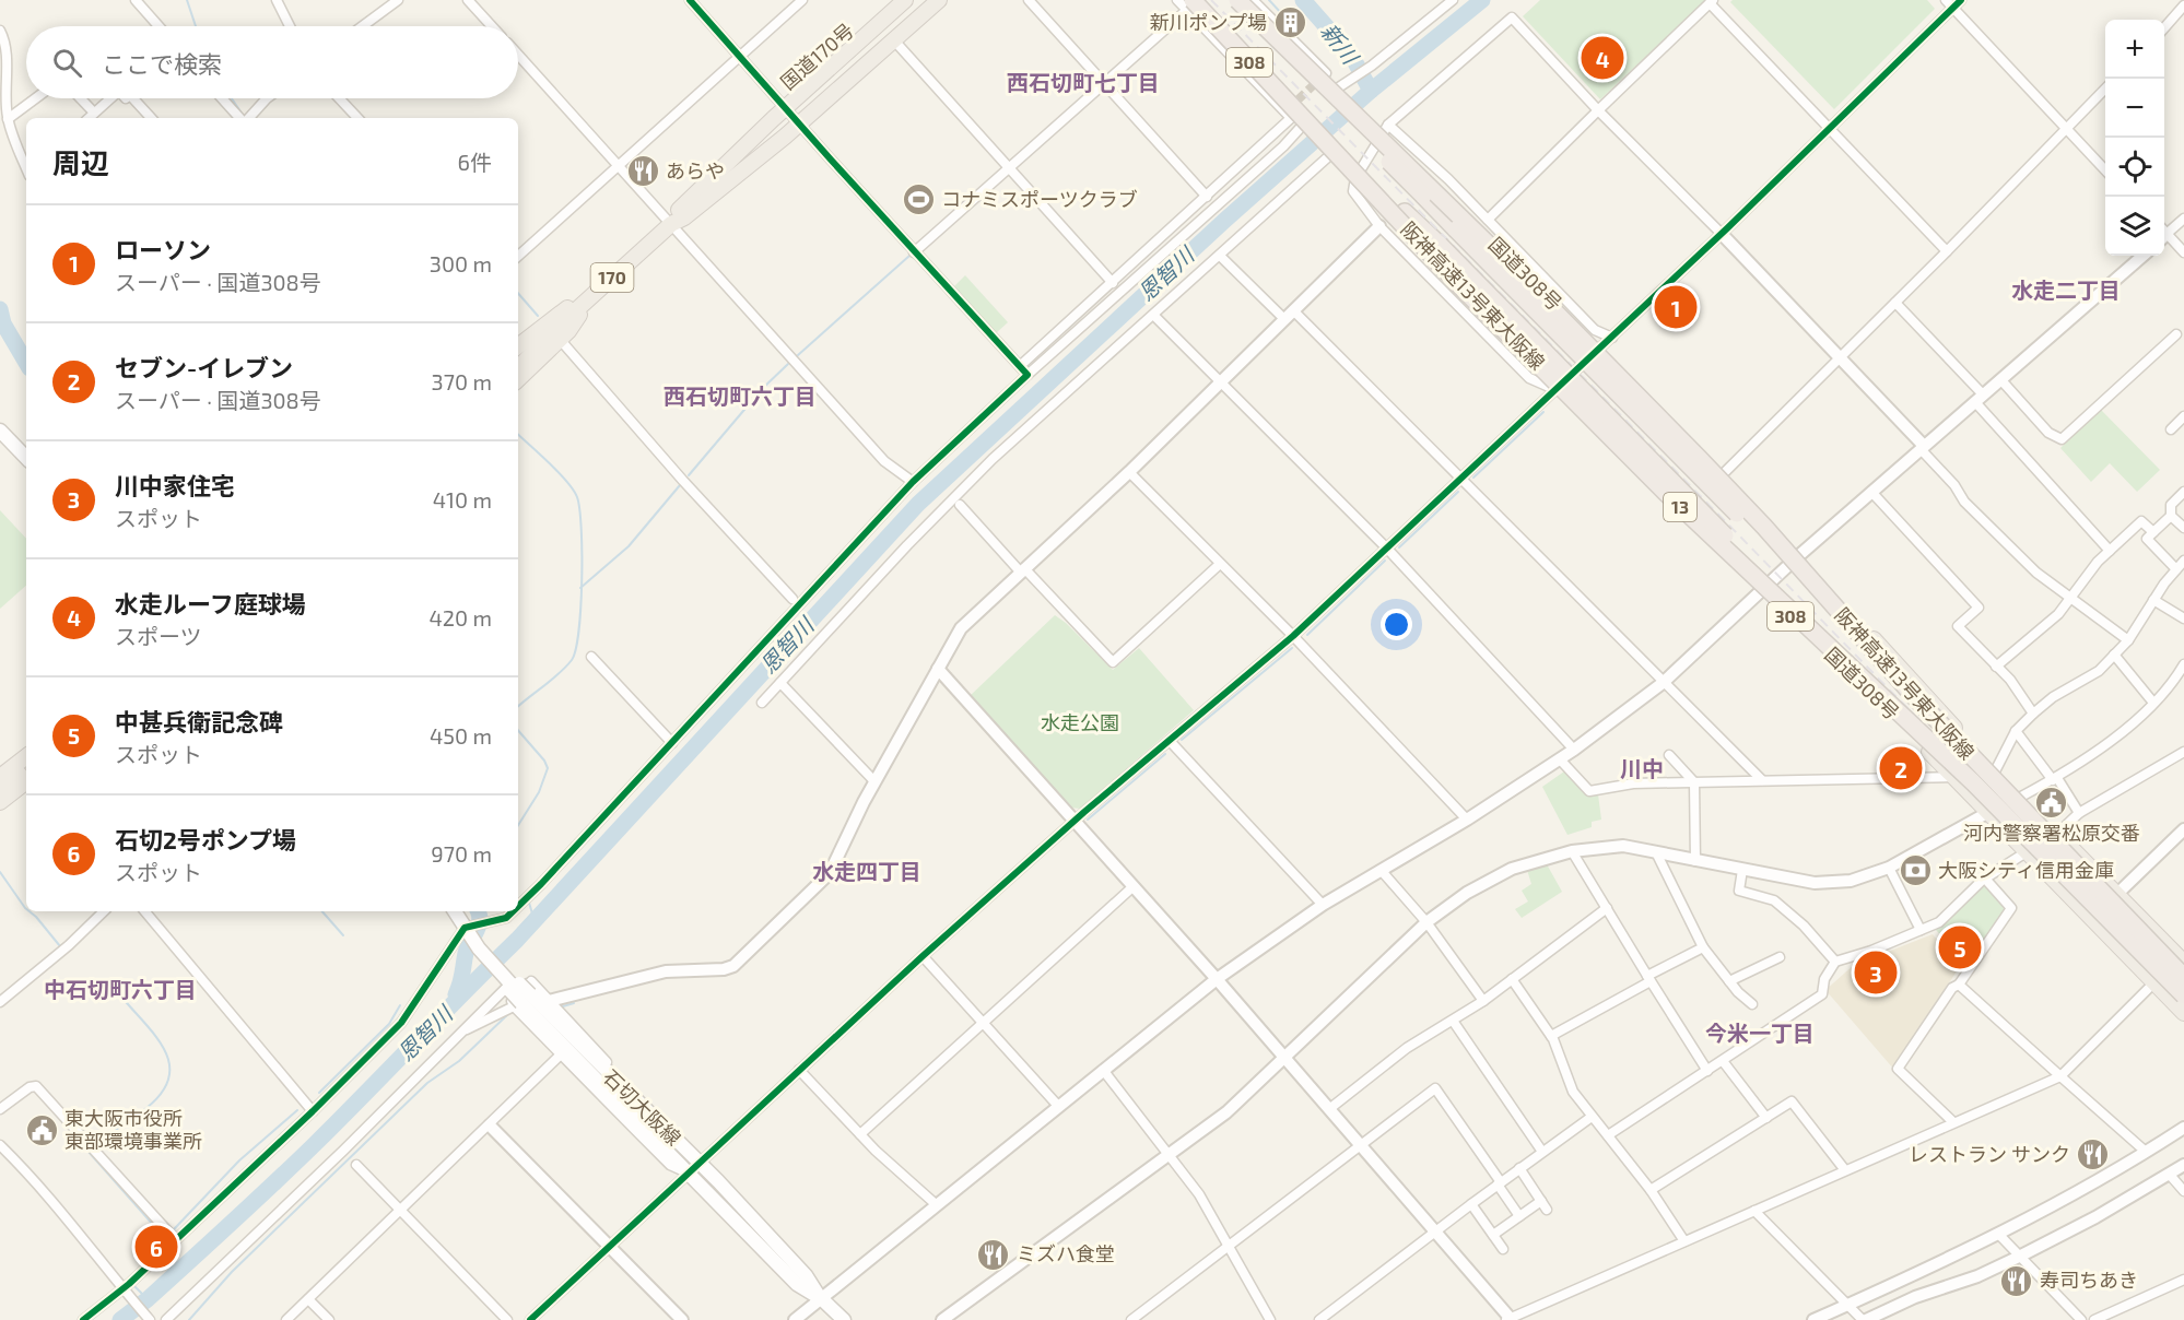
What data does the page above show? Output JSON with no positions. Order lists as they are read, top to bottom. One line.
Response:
{"streets":{"highway":["国道170号","308","国道308号","170","阪神高速13号東大阪線","13"],"main road":["石切大阪線"]},"crossings":[["国道170号","170"],["308","阪神高速13号東大阪線"]],"districts":["西石切町七丁目","水走二丁目","西石切町六丁目","川中","水走四丁目","中石切町六丁目","今米一丁目"],"water":["新川","恩智川"],"parks":["水走公園"],"places":{"building":["新川ポンプ場"],"restaurant":["あらや","レストラン サンク","ミズハ食堂","寿司ちあき"],"sports":["コナミスポーツクラブ"],"public building":["河内警察署松原交番","東大阪市役所 東部環境事業所"],"bank":["大阪シティ信用金庫"]},"page":{"map_buttons":["+","−"],"search":"ここで検索","pins":["4","1","2","5","3","6"],"heading":["周辺","6件"],"list":[{"mark":"1","name":"ローソン","note":"スーパー · 国道308号","value":"300 m"},{"mark":"2","name":"セブン-イレブン","note":"スーパー · 国道308号","value":"370 m"},{"mark":"3","name":"川中家住宅","note":"スポット","value":"410 m"},{"mark":"4","name":"水走ルーフ庭球場","note":"スポーツ","value":"420 m"},{"mark":"5","name":"中甚兵衛記念碑","note":"スポット","value":"450 m"},{"mark":"6","name":"石切2号ポンプ場","note":"スポット","value":"970 m"}]}}
